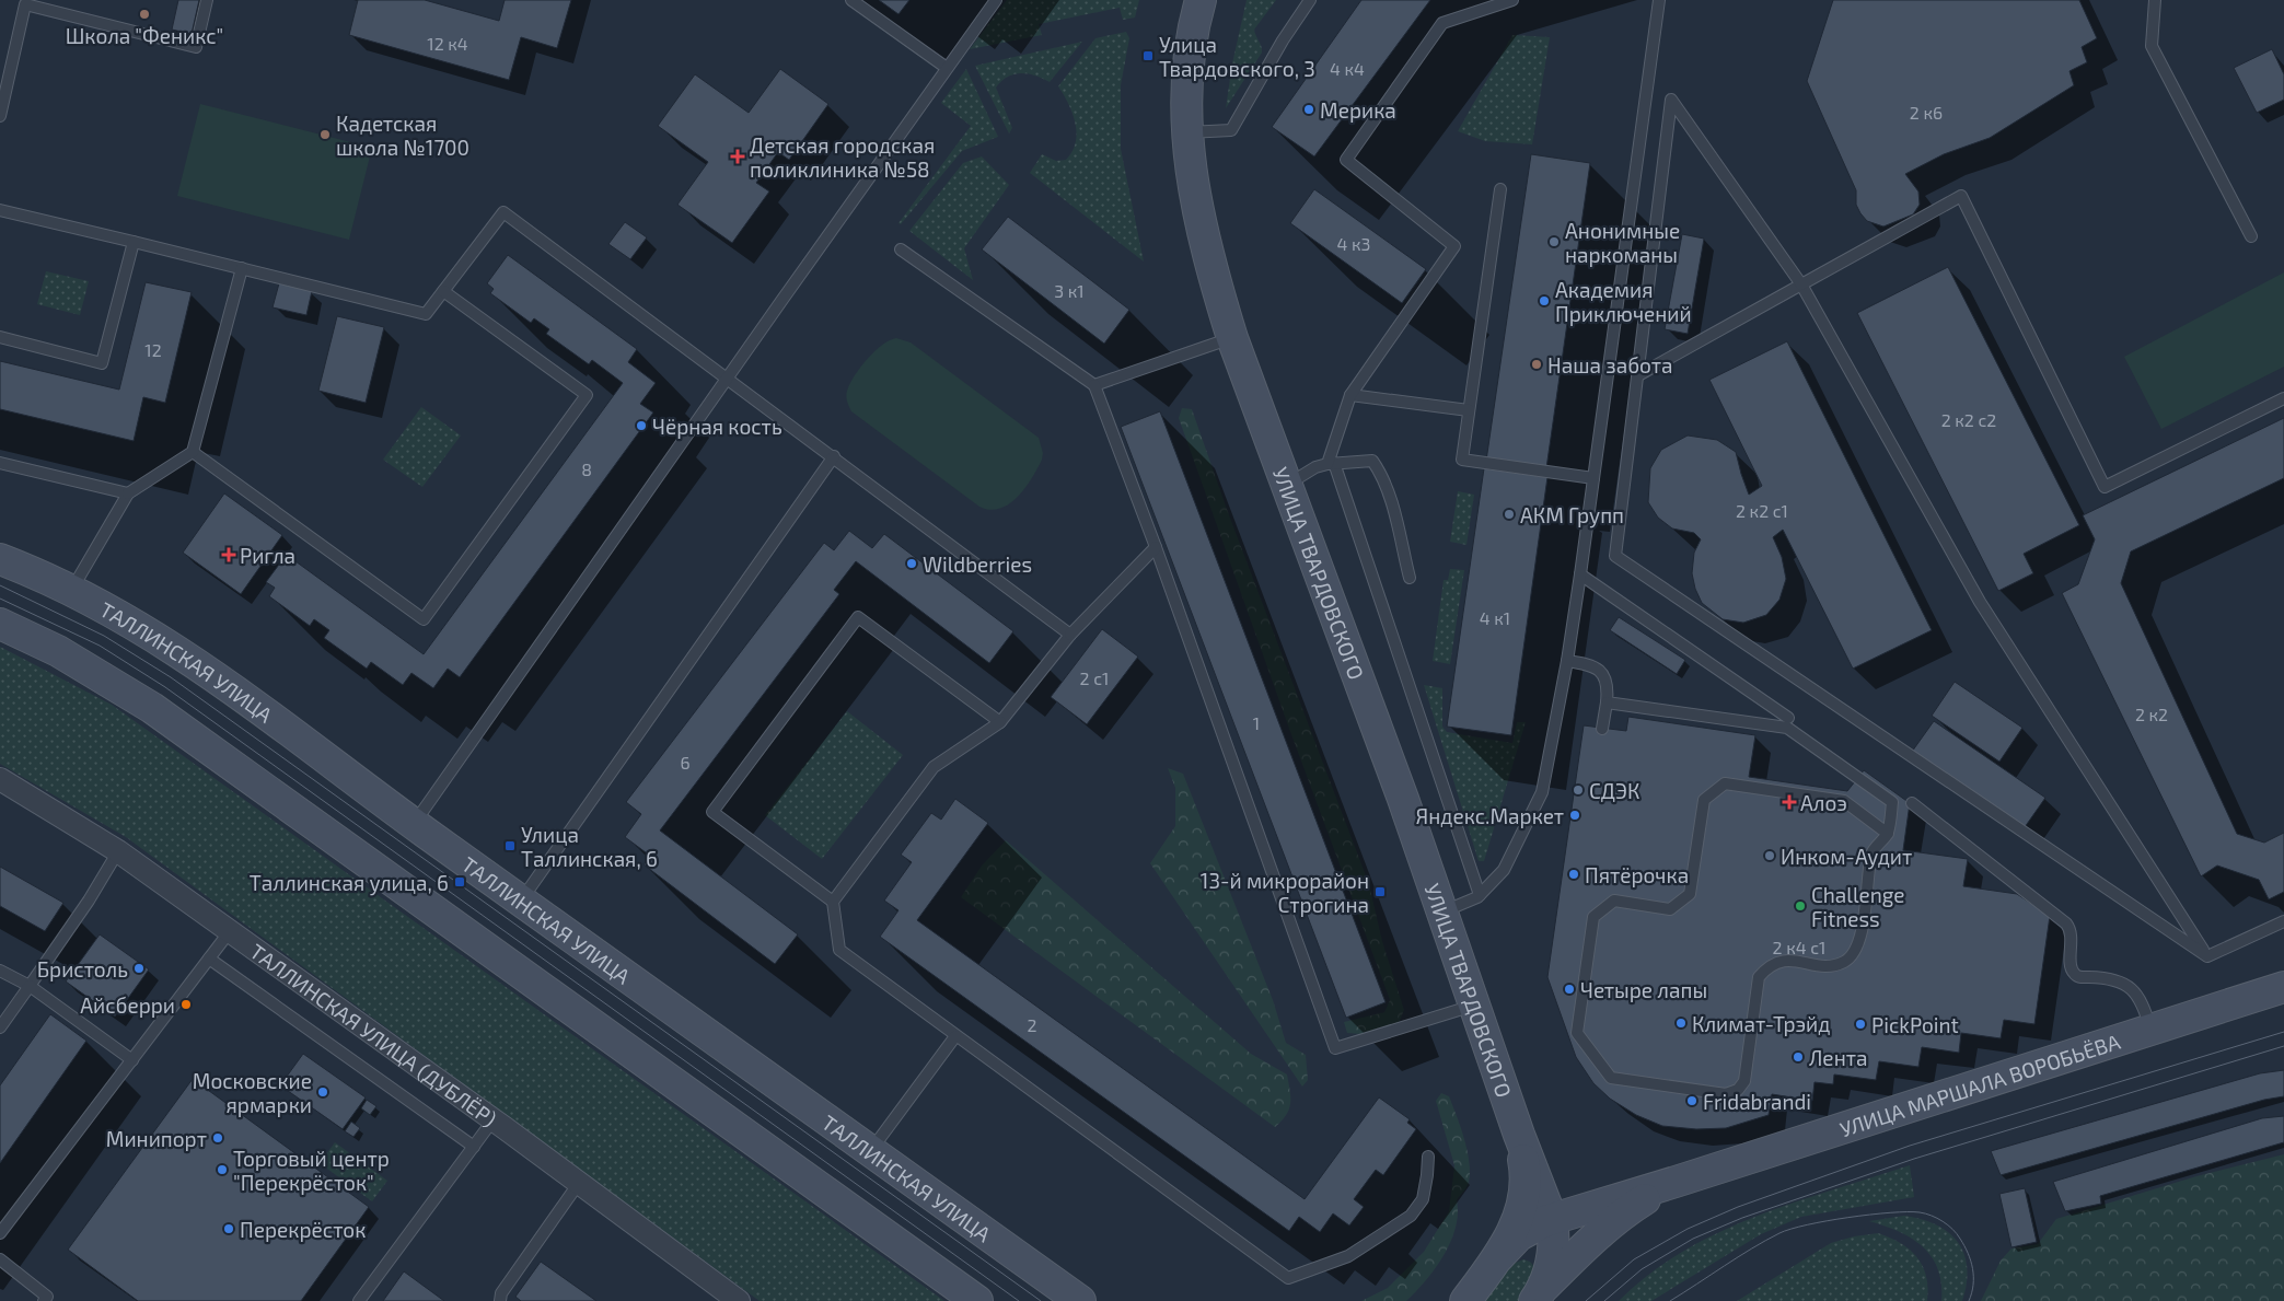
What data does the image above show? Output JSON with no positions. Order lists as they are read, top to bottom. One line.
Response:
{"streets":{"main road":["УЛИЦА ТВАРДОВСКОГО","ТАЛЛИНСКАЯ УЛИЦА","УЛИЦА МАРШАЛА ВОРОБЬЁВА"],"street":["ТАЛЛИНСКАЯ УЛИЦА (ДУБЛЁР)"]},"crossings":[["УЛИЦА ТВАРДОВСКОГО","УЛИЦА МАРШАЛА ВОРОБЬЁВА"]],"places":{"other":["Школа \"Феникс\"","Мерика","Кадетская школа №1700","Анонимные наркоманы","Академия Приключений","Наша забота","Чёрная кость","АКМ Групп","Wildberries","СДЭК","Яндекс.Маркет","Инком-Аудит","Пятёрочка","Challenge Fitness","Бристоль","Четыре лапы","Айсберри","Климат-Трэйд","PickPoint","Лента","Московские ярмарки","Fridabrandi","Минипорт","Торговый центр \"Перекрёсток\"","Перекрёсток"],"transit":["Улица Твардовского, 3","Улица Таллинская, 6","Таллинская улица, 6","13-й микрорайон Строгина"],"health":["Детская городская поликлиника №58","Ригла","Алоэ"]},"house_numbers":["12 к4","4 к4","2 к6","4 к3","3 к1","12","2 к2 с2","8","2 к2 с1","4 к1","2 с1","2 к2","1","6","2 к4 с1","2"]}
